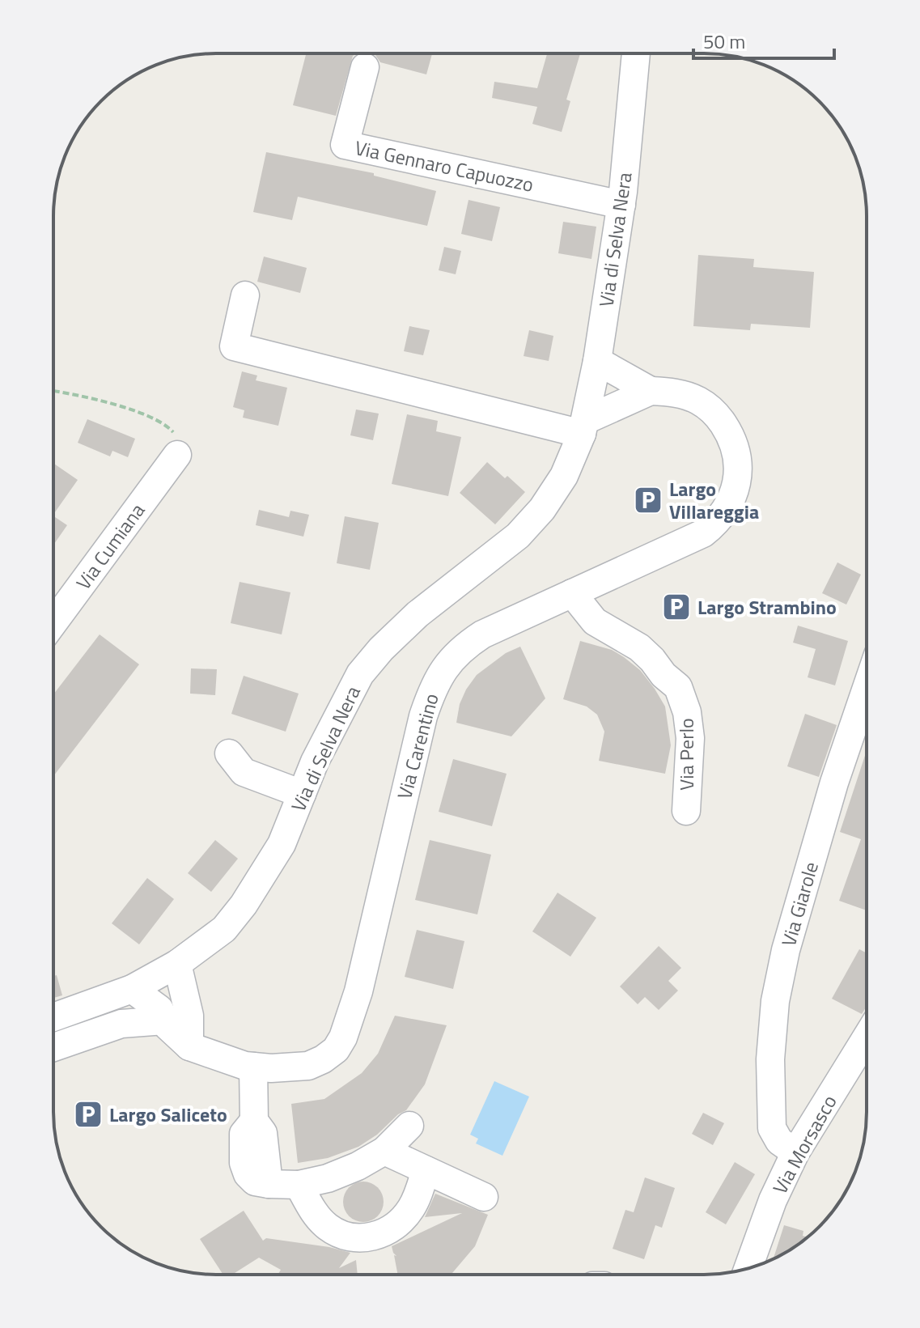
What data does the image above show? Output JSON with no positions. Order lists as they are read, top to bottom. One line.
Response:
{"streets":{"street":["Via Gennaro Capuozzo","Via di Selva Nera","Via Cumiana","Via Carentino","Via Perlo","Via Giarole","Via Morsasco"]},"crossings":[["Via Gennaro Capuozzo","Via di Selva Nera"],["Via di Selva Nera","Via Carentino"],["Via Carentino","Via Perlo"],["Via Giarole","Via Morsasco"]],"places":{"parking":["Largo Villareggia","Largo Strambino","Largo Saliceto"]},"scale_bar":"50 m"}
